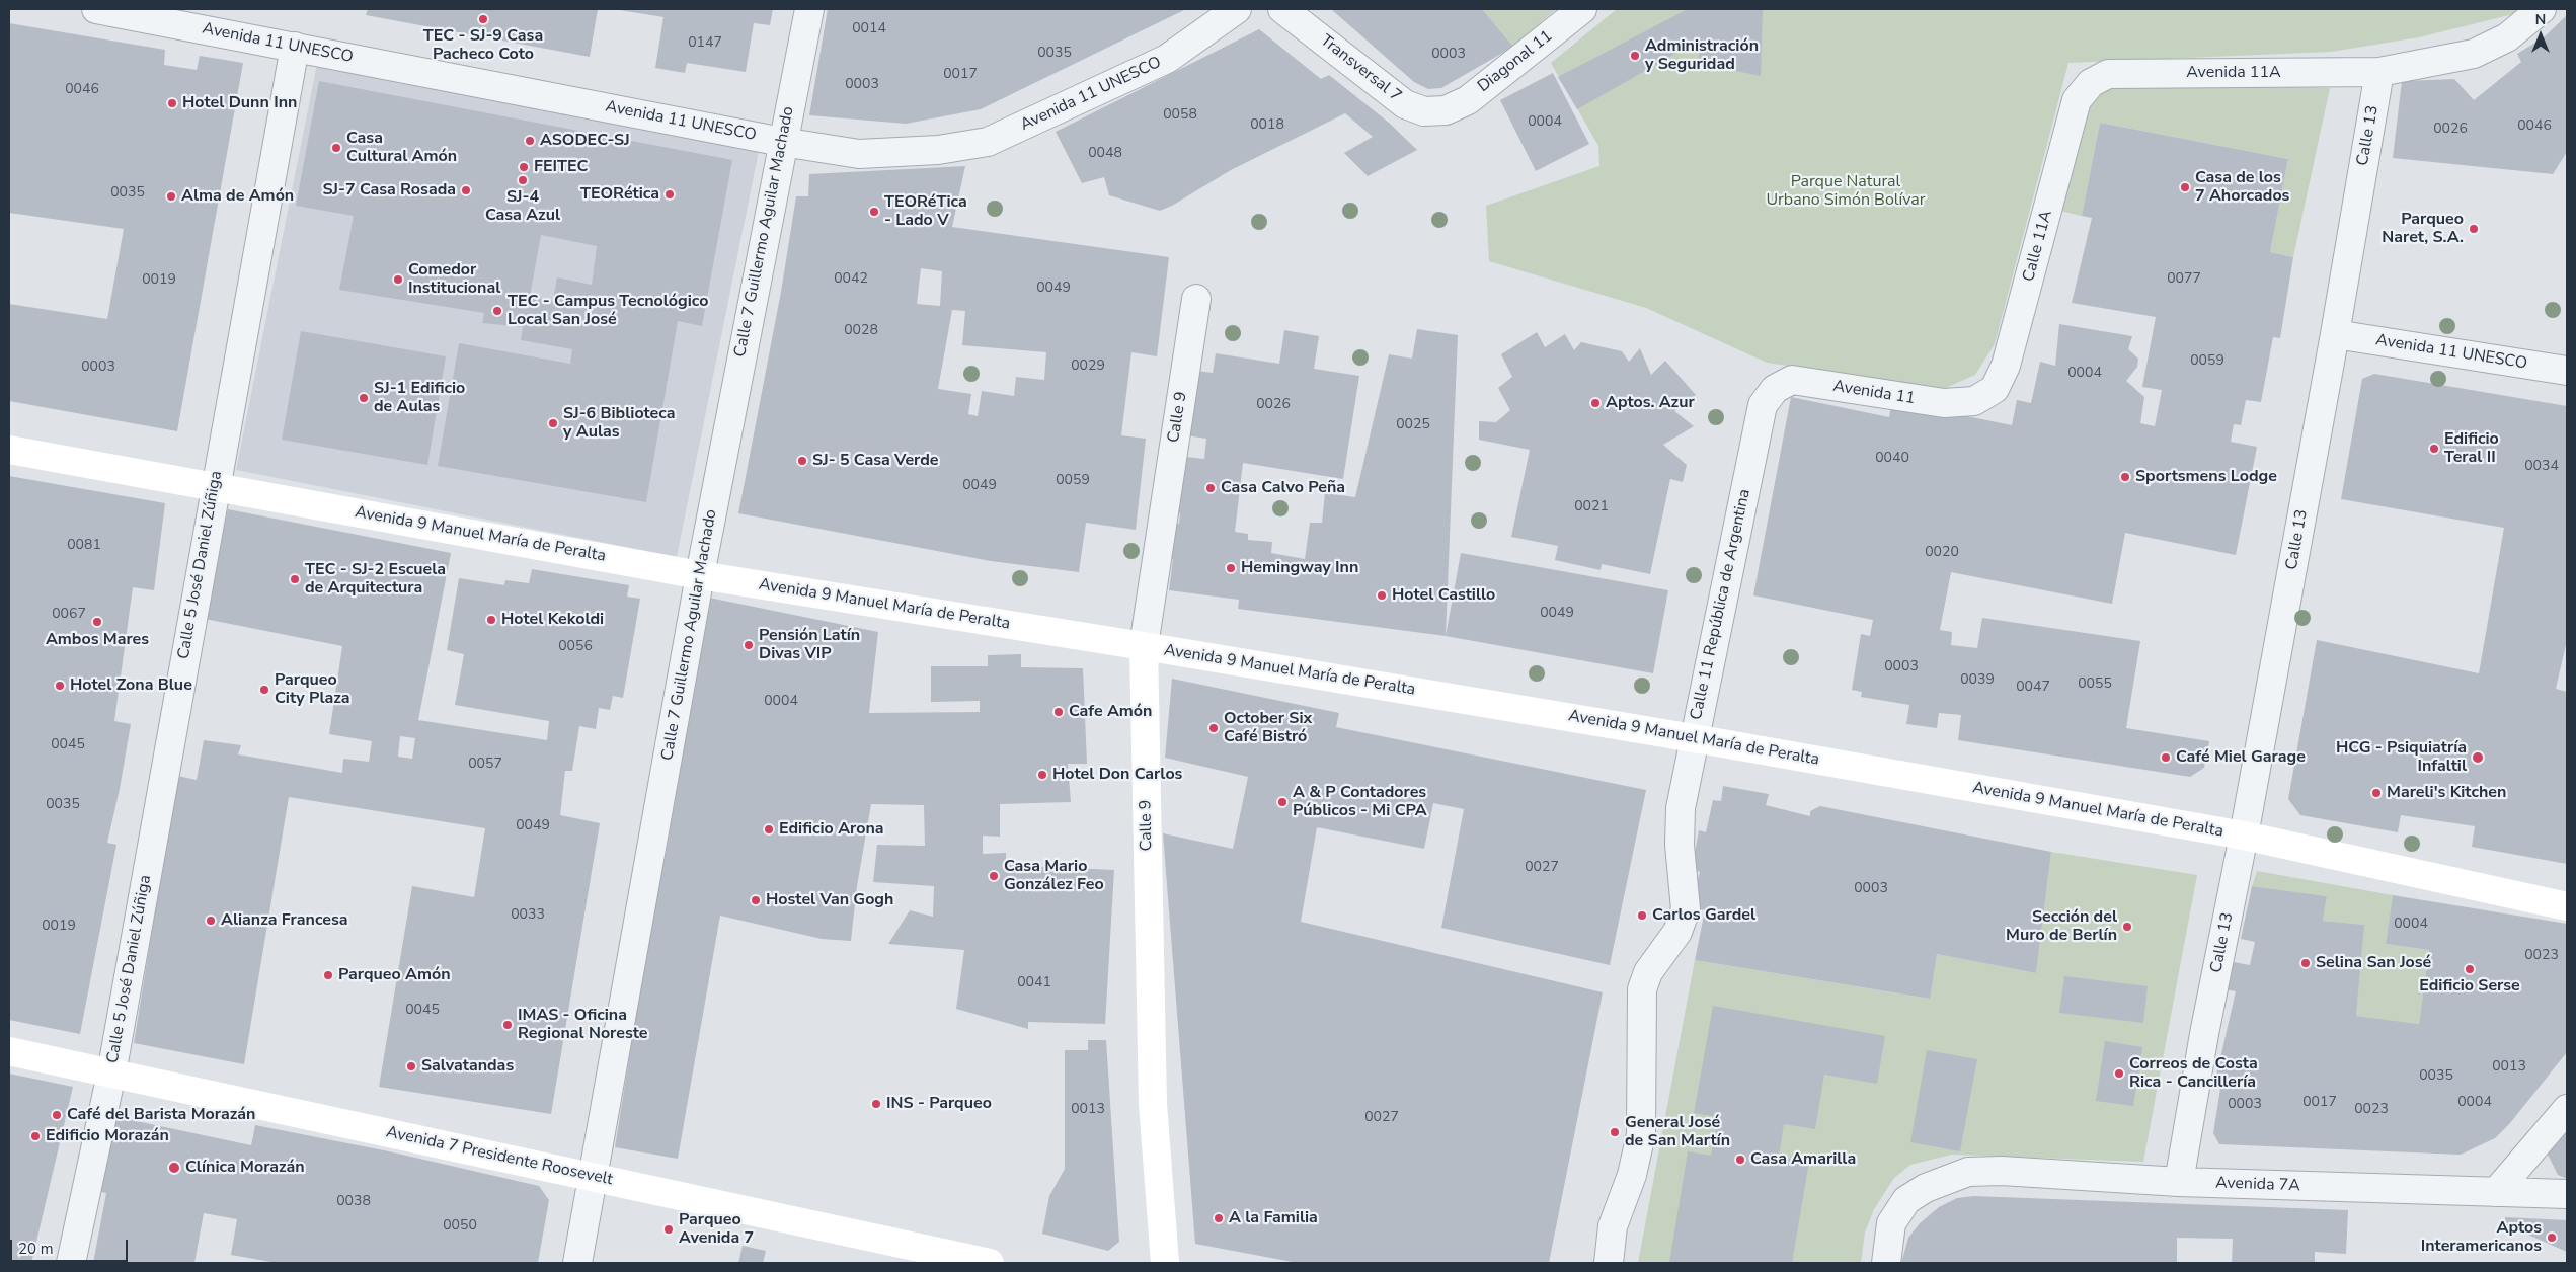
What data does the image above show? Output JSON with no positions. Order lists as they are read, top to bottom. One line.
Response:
{"streets":{"street":["Avenida 11 UNESCO","Diagonal 11","Transversal 7","Avenida 11A","Calle 13","Calle 7 Guillermo Aguilar Machado","Calle 11A","Avenida 11","Calle 9","Avenida 9 Manuel María de Peralta","Calle 5 José Daniel Zúñiga","Calle 11 República de Argentina","Avenida 7 Presidente Roosevelt","Avenida 7A"]},"crossings":[["Avenida 11 UNESCO","Calle 13"],["Avenida 11 UNESCO","Calle 7 Guillermo Aguilar Machado"],["Avenida 11 UNESCO","Calle 5 José Daniel Zúñiga"],["Diagonal 11","Transversal 7"],["Avenida 11A","Calle 13"],["Avenida 11A","Calle 11A"],["Calle 13","Avenida 9 Manuel María de Peralta"],["Calle 13","Avenida 7A"],["Calle 7 Guillermo Aguilar Machado","Avenida 9 Manuel María de Peralta"],["Calle 7 Guillermo Aguilar Machado","Avenida 7 Presidente Roosevelt"],["Calle 11A","Avenida 11"],["Avenida 11","Calle 11 República de Argentina"],["Calle 9","Avenida 9 Manuel María de Peralta"],["Avenida 9 Manuel María de Peralta","Calle 5 José Daniel Zúñiga"],["Avenida 9 Manuel María de Peralta","Calle 11 República de Argentina"],["Calle 5 José Daniel Zúñiga","Avenida 7 Presidente Roosevelt"]],"parks":["Parque Natural Urbano Simón Bolívar"],"places":["TEC - SJ-9 Casa Pacheco Coto","Administración y Seguridad","Hotel Dunn Inn","ASODEC-SJ","Casa Cultural Amón","FEITEC","SJ-4 Casa Azul","Casa de los 7 Ahorcados","SJ-7 Casa Rosada","TEORética","Alma de Amón","TEORéTica - Lado V","Parqueo Naret, S.A.","Comedor Institucional","TEC - Campus Tecnológico Local San José","SJ-1 Edificio de Aulas","Aptos. Azur","SJ-6 Biblioteca y Aulas","Edificio Teral II","SJ- 5 Casa Verde","Sportsmens Lodge","Casa Calvo Peña","Hemingway Inn","TEC - SJ-2 Escuela de Arquitectura","Hotel Castillo","Hotel Kekoldi","Ambos Mares","Pensión Latín Divas VIP","Hotel Zona Blue","Parqueo City Plaza","Cafe Amón","October Six Café Bistró","Café Miel Garage","HCG - Psiquiatría Infaltil","Hotel Don Carlos","Mareli's Kitchen","A & P Contadores Públicos - Mi CPA","Edificio Arona","Casa Mario González Feo","Hostel Van Gogh","Carlos Gardel","Alianza Francesa","Sección del Muro de Berlín","Selina San José","Edificio Serse","Parqueo Amón","IMAS - Oficina Regional Noreste","Salvatandas","Correos de Costa Rica - Cancillería","INS - Parqueo","Café del Barista Morazán","General José de San Martín","Edificio Morazán","Casa Amarilla","Clínica Morazán","A la Familia","Parqueo Avenida 7","Aptos Interamericanos"],"house_numbers":["0014","0147","0035","0003","0017","0003","0046","0058","0004","0018","0046","0026","0048","0035","0042","0077","0019","0049","0028","0059","0029","0003","0004","0026","0025","0040","0034","0059","0049","0021","0081","0020","0049","0067","0056","0003","0039","0055","0047","0004","0045","0057","0035","0049","0027","0003","0033","0004","0019","0023","0041","0045","0013","0035","0017","0004","0003","0013","0023","0027","0038","0050"],"scale_bar":"20 m","north":"top"}
